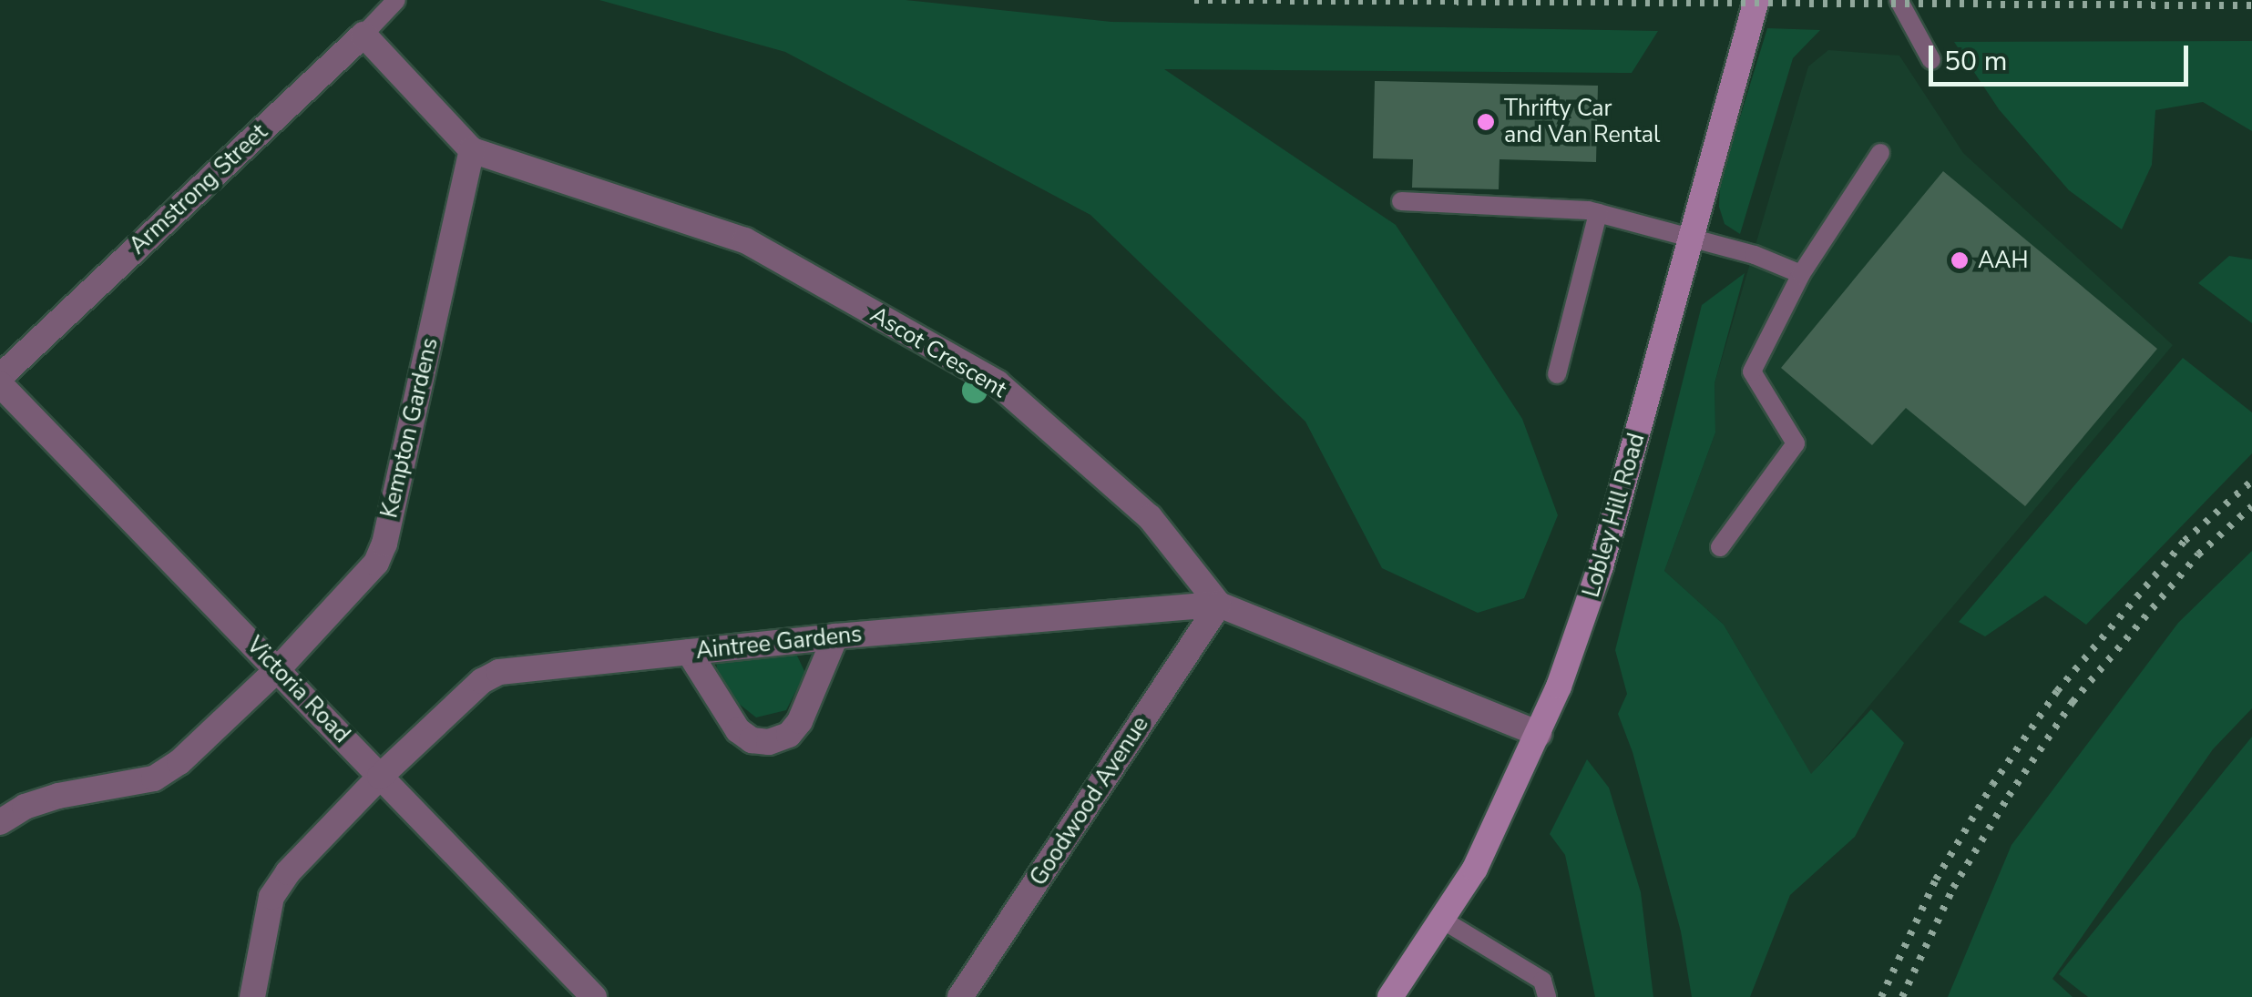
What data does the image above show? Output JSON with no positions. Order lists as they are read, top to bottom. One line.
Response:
{"streets":{"main road":["Lobley Hill Road"],"street":["Armstrong Street","Ascot Crescent","Kempton Gardens","Aintree Gardens","Victoria Road","Goodwood Avenue"]},"crossings":[["Armstrong Street","Ascot Crescent"],["Ascot Crescent","Kempton Gardens"],["Ascot Crescent","Lobley Hill Road"],["Ascot Crescent","Aintree Gardens"],["Ascot Crescent","Goodwood Avenue"],["Kempton Gardens","Victoria Road"],["Aintree Gardens","Victoria Road"],["Aintree Gardens","Goodwood Avenue"]],"places":["Thrifty Car and Van Rental","AAH"],"scale_bar":"50 m"}
